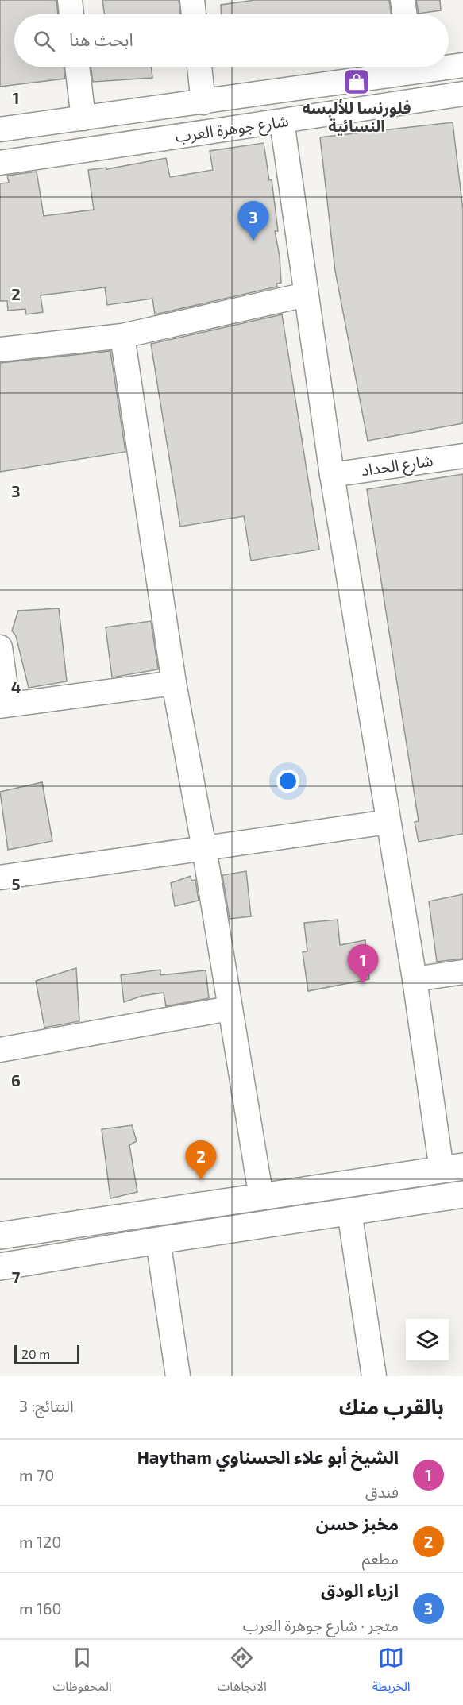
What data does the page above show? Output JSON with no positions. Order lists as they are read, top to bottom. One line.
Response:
{"streets":{"street":["شارع جوهرة العرب","شارع الحداد"]},"places":{"shop":["فلورنسا للألبسه النسائية"]},"scale_bar":"20 m","page":{"search":"ابحث هنا","pins":["3","1","2"],"scale":"20 m","heading":["بالقرب منك","النتائج: 3"],"list":[{"mark":"1","name":"الشيخ أبو علاء الحسناوي Haytham","note":"فندق","value":"70 m"},{"mark":"2","name":"مخبز حسن","note":"مطعم","value":"120 m"},{"mark":"3","name":"ازياء الودق","note":"متجر · شارع جوهرة العرب","value":"160 m"}],"nav":["الخريطة","الاتجاهات","المحفوظات"]},"grid":{"rows":["1","2","3","4","5","6","7"]}}
